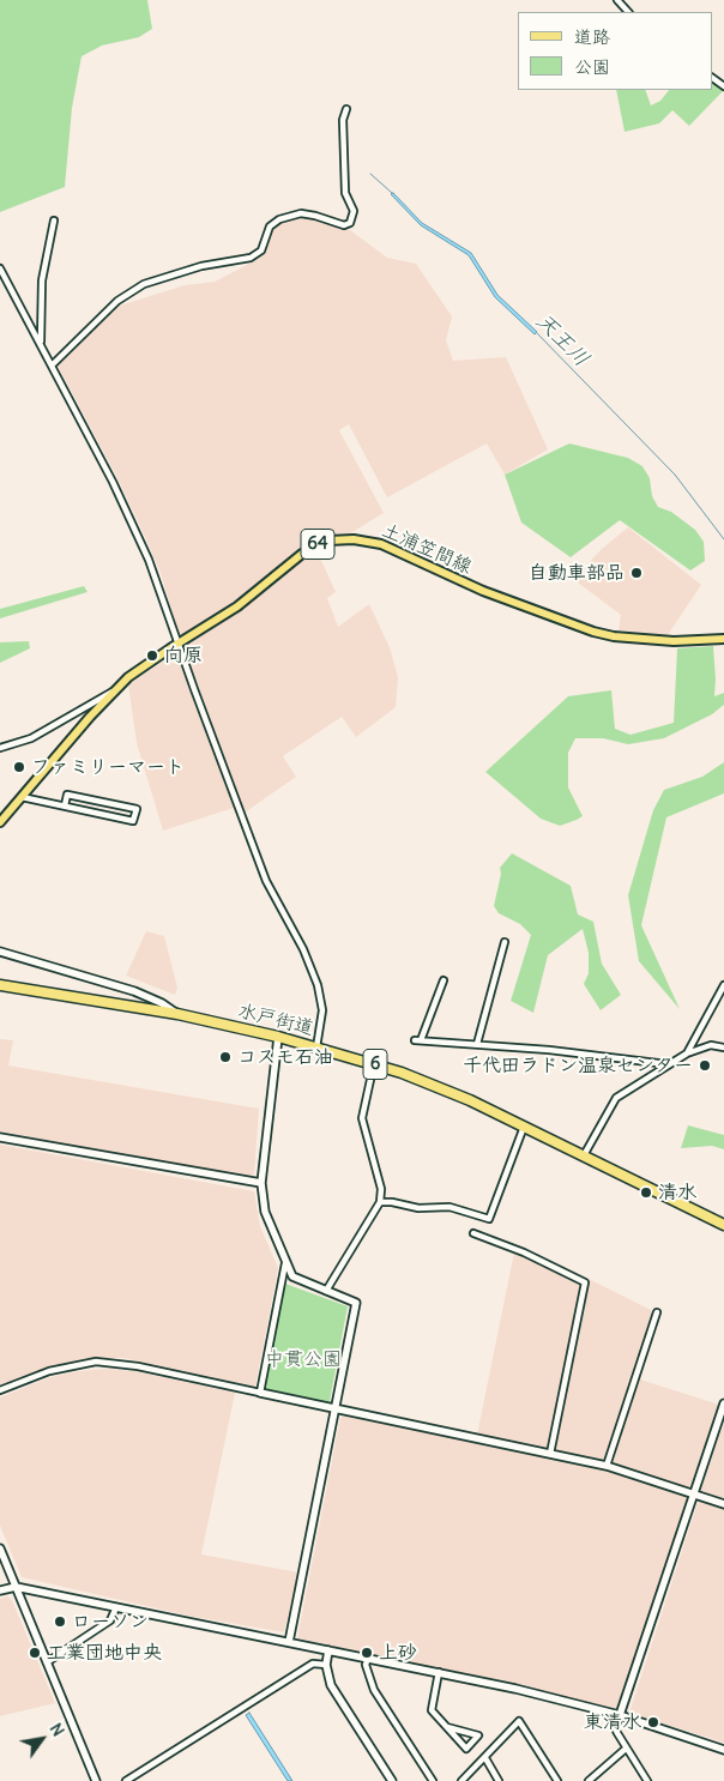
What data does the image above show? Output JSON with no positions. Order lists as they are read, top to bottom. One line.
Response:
{"streets":{"highway":["水戸街道","6"],"main road":["64","土浦笠間線"]},"water":["天王川"],"parks":["中貫公園"],"places":["自動車部品","向原","ファミリーマート","コスモ石油","千代田ラドン温泉センター","清水","ローソン","工業団地中央","上砂","東清水"],"legend":["道路","公園"],"north":"top right"}
